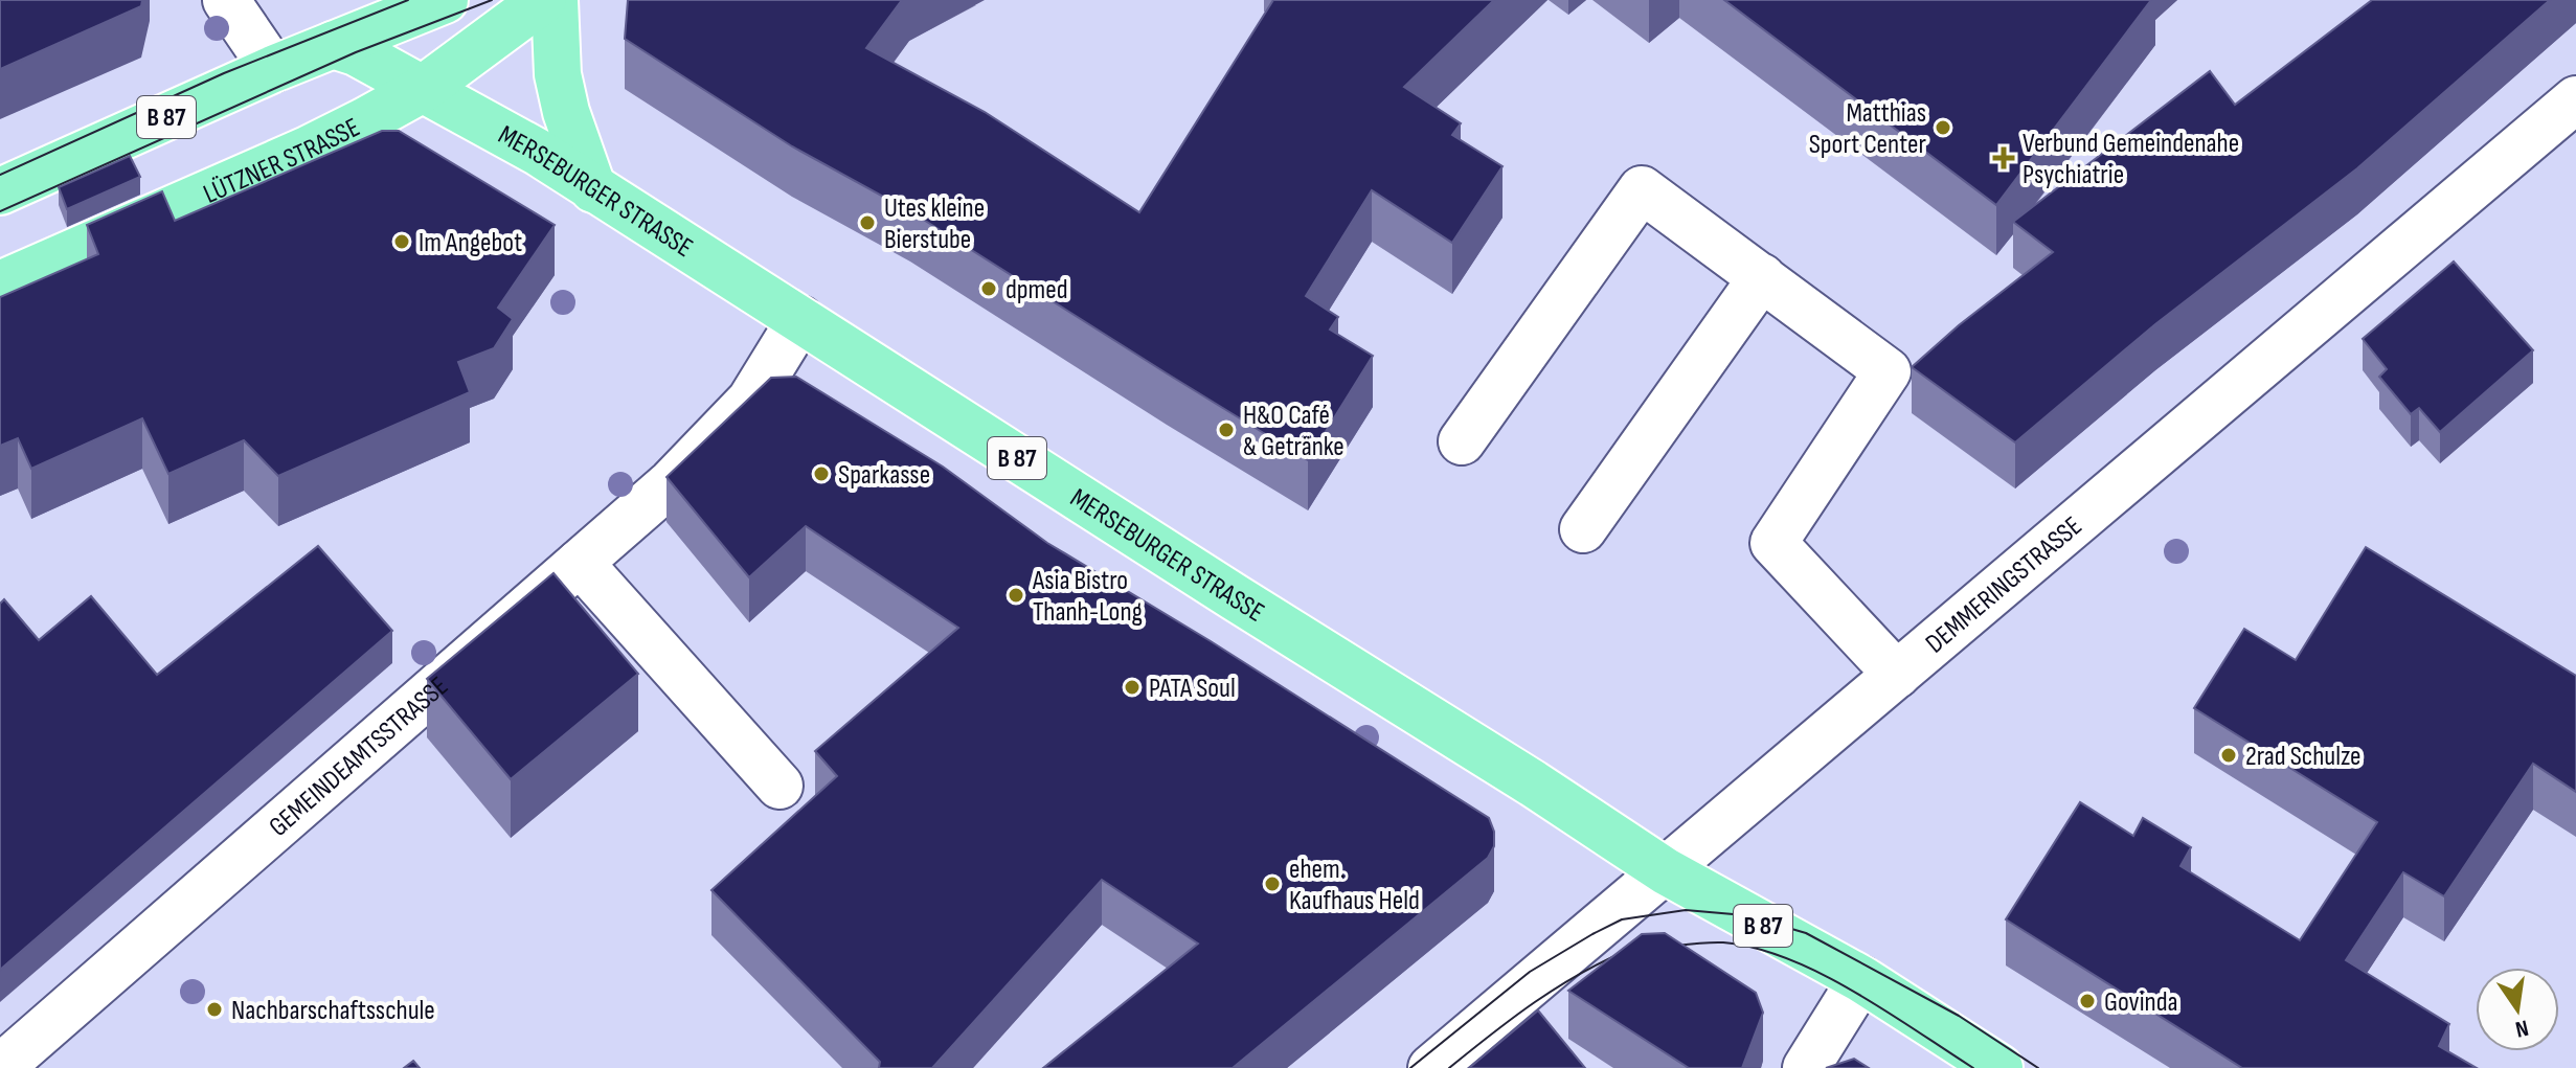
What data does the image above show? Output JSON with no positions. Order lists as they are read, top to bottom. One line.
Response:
{"streets":{"main road":["B 87","LÜTZNER STRASSE","MERSEBURGER STRASSE"],"street":["DEMMERINGSTRASSE","GEMEINDEAMTSSTRASSE"]},"crossings":[["B 87","MERSEBURGER STRASSE"],["LÜTZNER STRASSE","MERSEBURGER STRASSE"],["MERSEBURGER STRASSE","DEMMERINGSTRASSE"],["MERSEBURGER STRASSE","GEMEINDEAMTSSTRASSE"]],"places":{"other":["Matthias Sport Center","Utes kleine Bierstube","Im Angebot","dpmed","H&O Café & Getränke","Sparkasse","Asia Bistro Thanh-Long","PATA Soul","2rad Schulze","ehem. Kaufhaus Held","Govinda","Nachbarschaftsschule"],"health":["Verbund Gemeindenahe Psychiatrie"]},"north":"bottom"}
